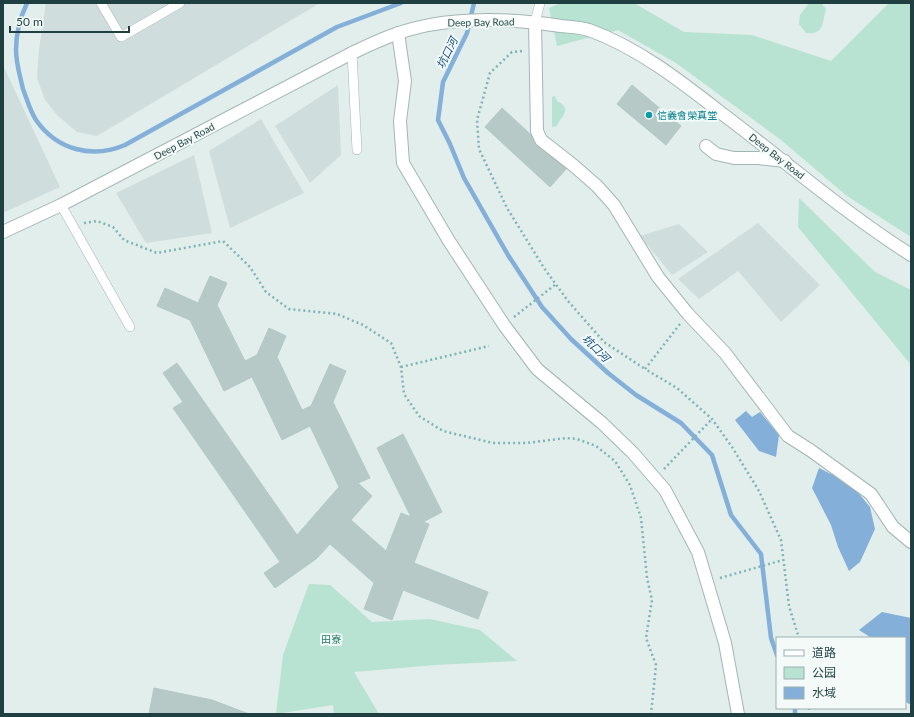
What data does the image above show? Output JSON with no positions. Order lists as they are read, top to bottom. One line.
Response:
{"streets":{"street":["Deep Bay Road"]},"water":["坑口河"],"parks":["田寮"],"places":["信義會榮真堂"],"legend":["道路","公园","水域"],"scale_bar":"50 m"}
